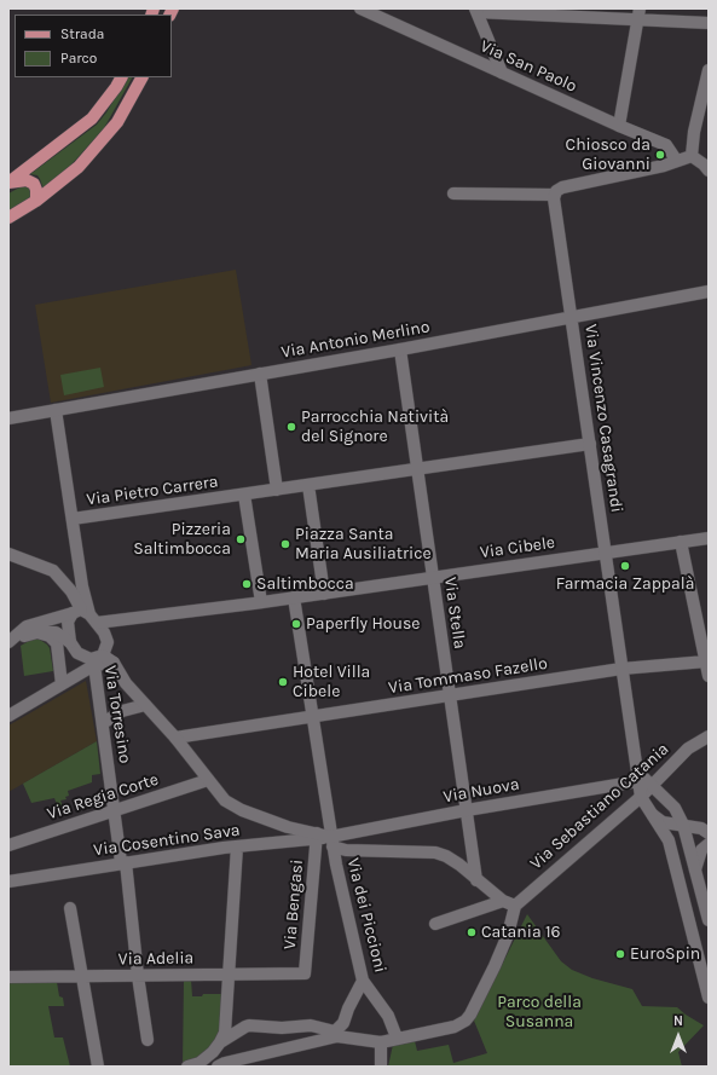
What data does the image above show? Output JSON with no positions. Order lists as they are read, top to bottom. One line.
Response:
{"streets":{"street":["Via San Paolo","Via Antonio Merlino","Via Vincenzo Casagrandi","Via Pietro Carrera","Via Cibele","Via Stella","Via Tommaso Fazello","Via Torresino","Via Nuova","Via Regia Corte","Via Sebastiano Catania","Via Cosentino Sava","Via Bengasi","Via dei Piccioni","Via Adelia"]},"crossings":[["Via Antonio Merlino","Via Vincenzo Casagrandi"],["Via Antonio Merlino","Via Stella"],["Via Vincenzo Casagrandi","Via Cibele"],["Via Vincenzo Casagrandi","Via Tommaso Fazello"],["Via Vincenzo Casagrandi","Via Nuova"],["Via Vincenzo Casagrandi","Via Sebastiano Catania"],["Via Cibele","Via Stella"],["Via Cibele","Via Torresino"],["Via Cibele","Via dei Piccioni"],["Via Stella","Via Tommaso Fazello"],["Via Stella","Via Nuova"],["Via Tommaso Fazello","Via dei Piccioni"],["Via Torresino","Via Regia Corte"],["Via Torresino","Via Cosentino Sava"],["Via Torresino","Via Adelia"],["Via Nuova","Via dei Piccioni"],["Via Cosentino Sava","Via Bengasi"],["Via Bengasi","Via Adelia"]],"parks":["Parco della Susanna"],"places":["Chiosco da Giovanni","Parrocchia Natività del Signore","Pizzeria Saltimbocca","Piazza Santa Maria Ausiliatrice","Farmacia Zappalà","Saltimbocca","Paperfly House","Hotel Villa Cibele","Catania 16","EuroSpin"],"legend":["Strada","Parco"],"north":"top"}
